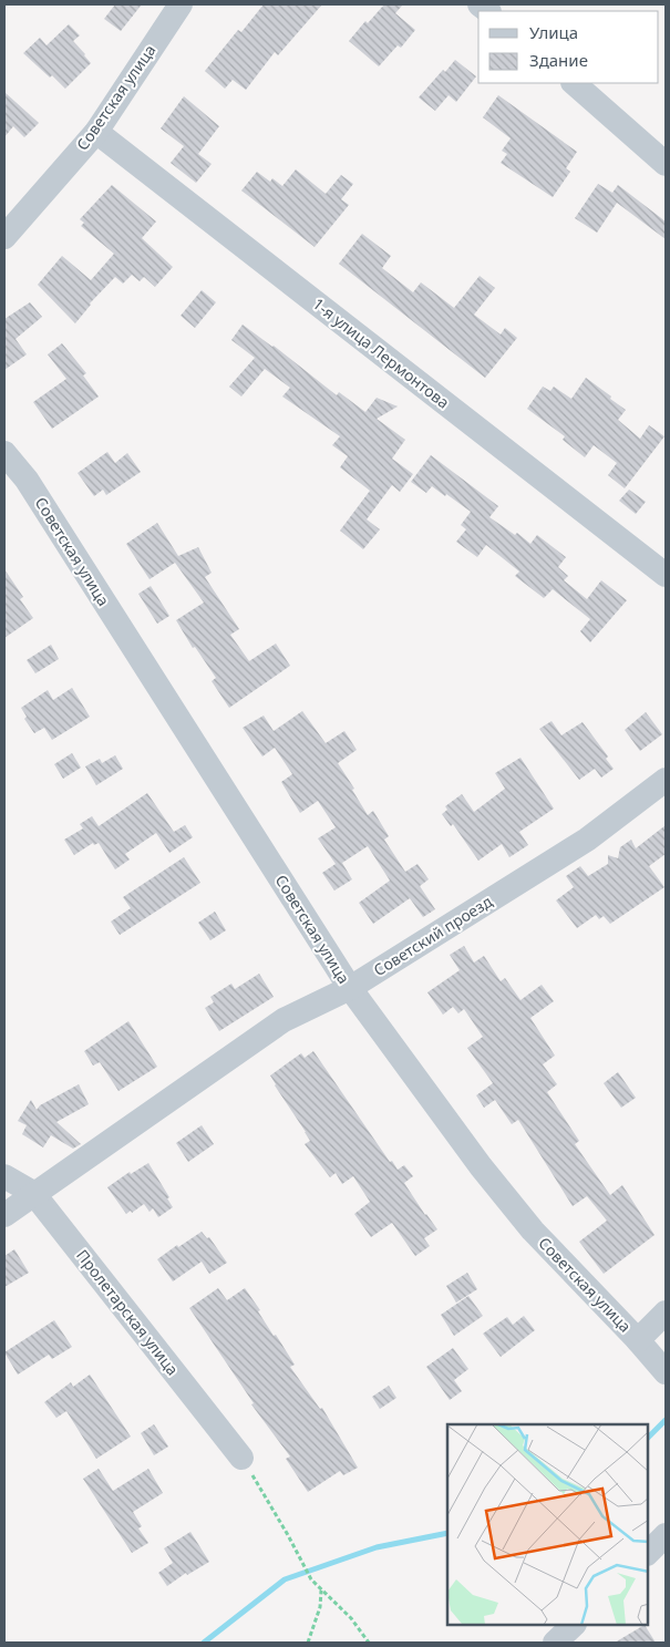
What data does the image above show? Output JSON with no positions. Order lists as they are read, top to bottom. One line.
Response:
{"streets":{"street":["Советская улица","1-я улица Лермонтова","Советский проезд","Пролетарская улица"]},"crossings":[["Советская улица","1-я улица Лермонтова"],["Советская улица","Советский проезд"],["Советский проезд","Пролетарская улица"]],"legend":["Улица","Здание"]}
